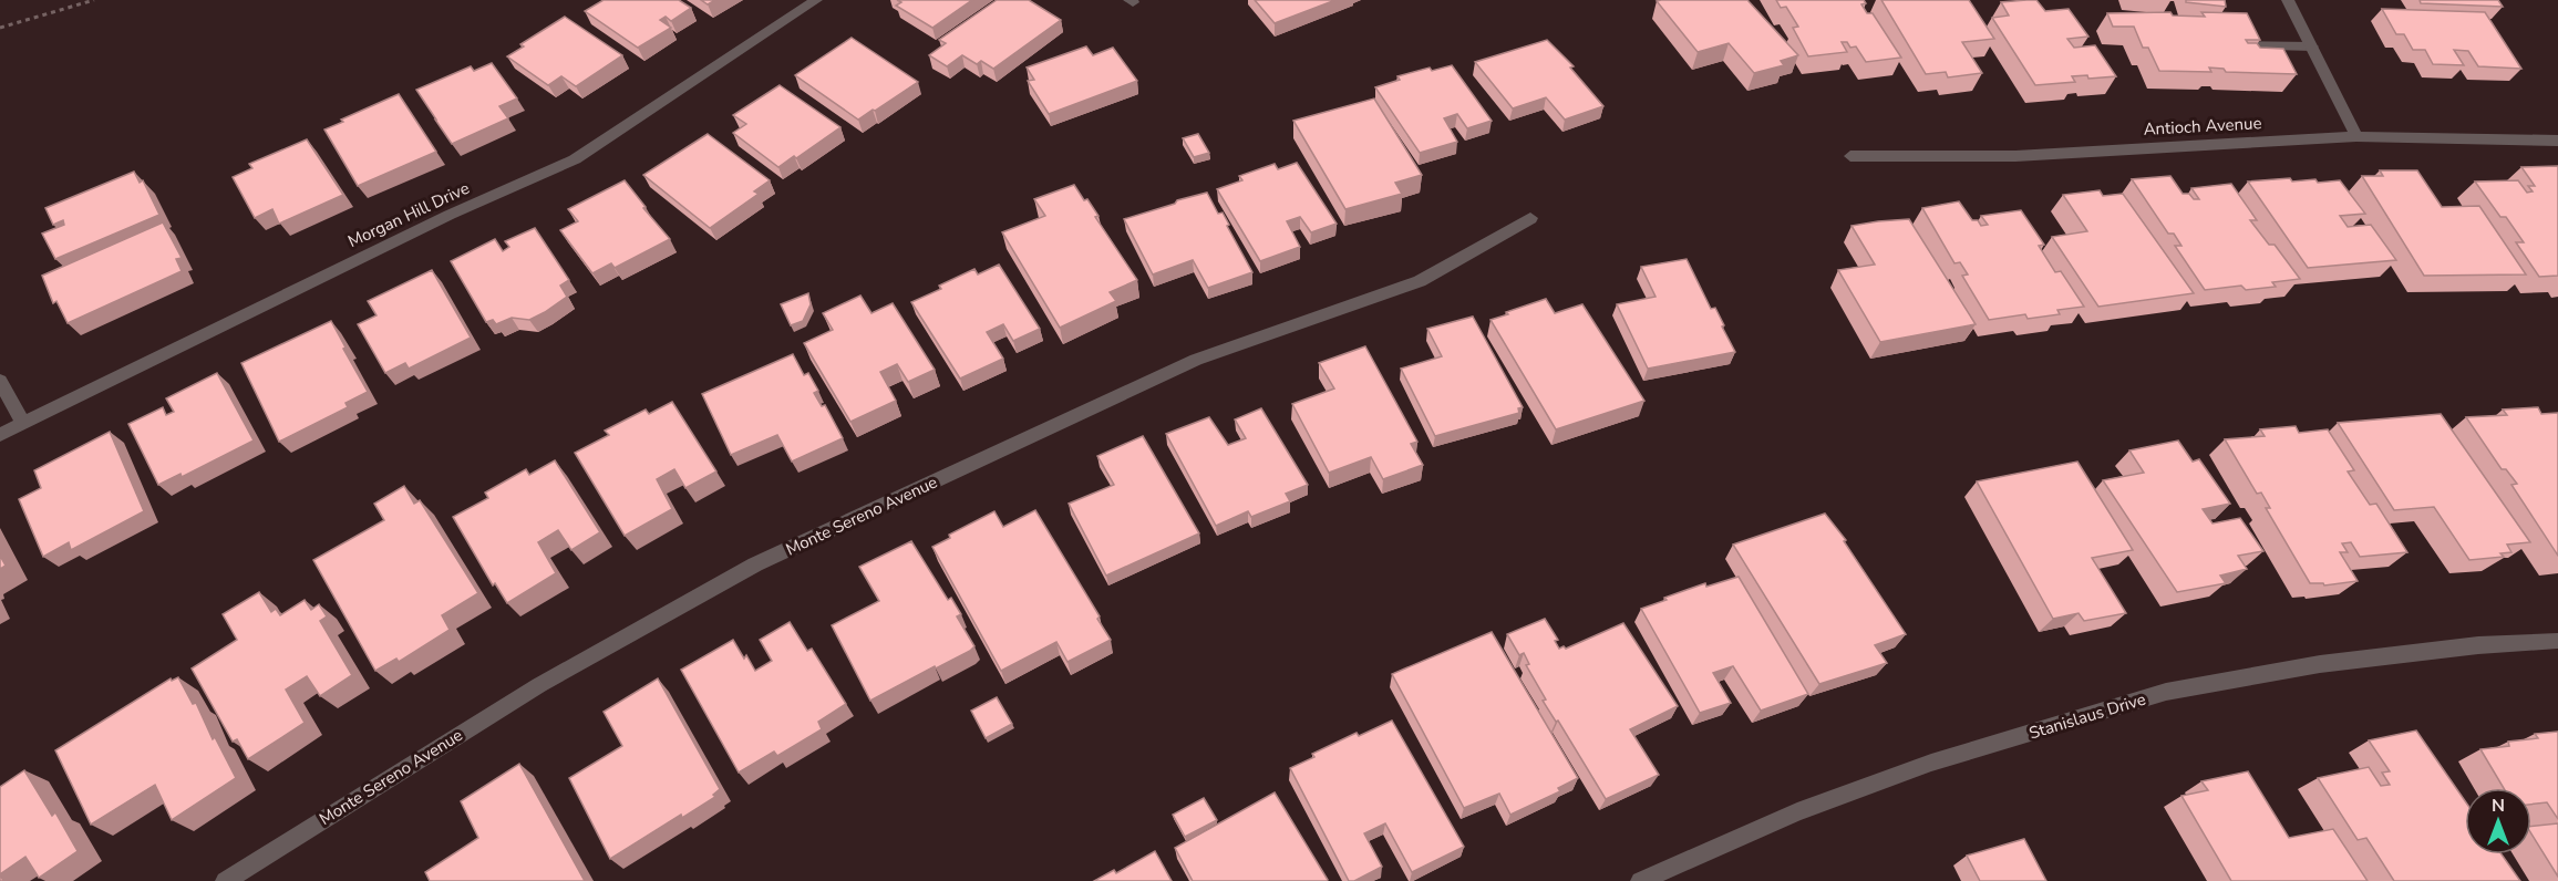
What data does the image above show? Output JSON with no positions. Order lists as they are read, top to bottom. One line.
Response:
{"streets":{"street":["Antioch Avenue","Morgan Hill Drive","Monte Sereno Avenue","Stanislaus Drive"]},"north":"top"}
